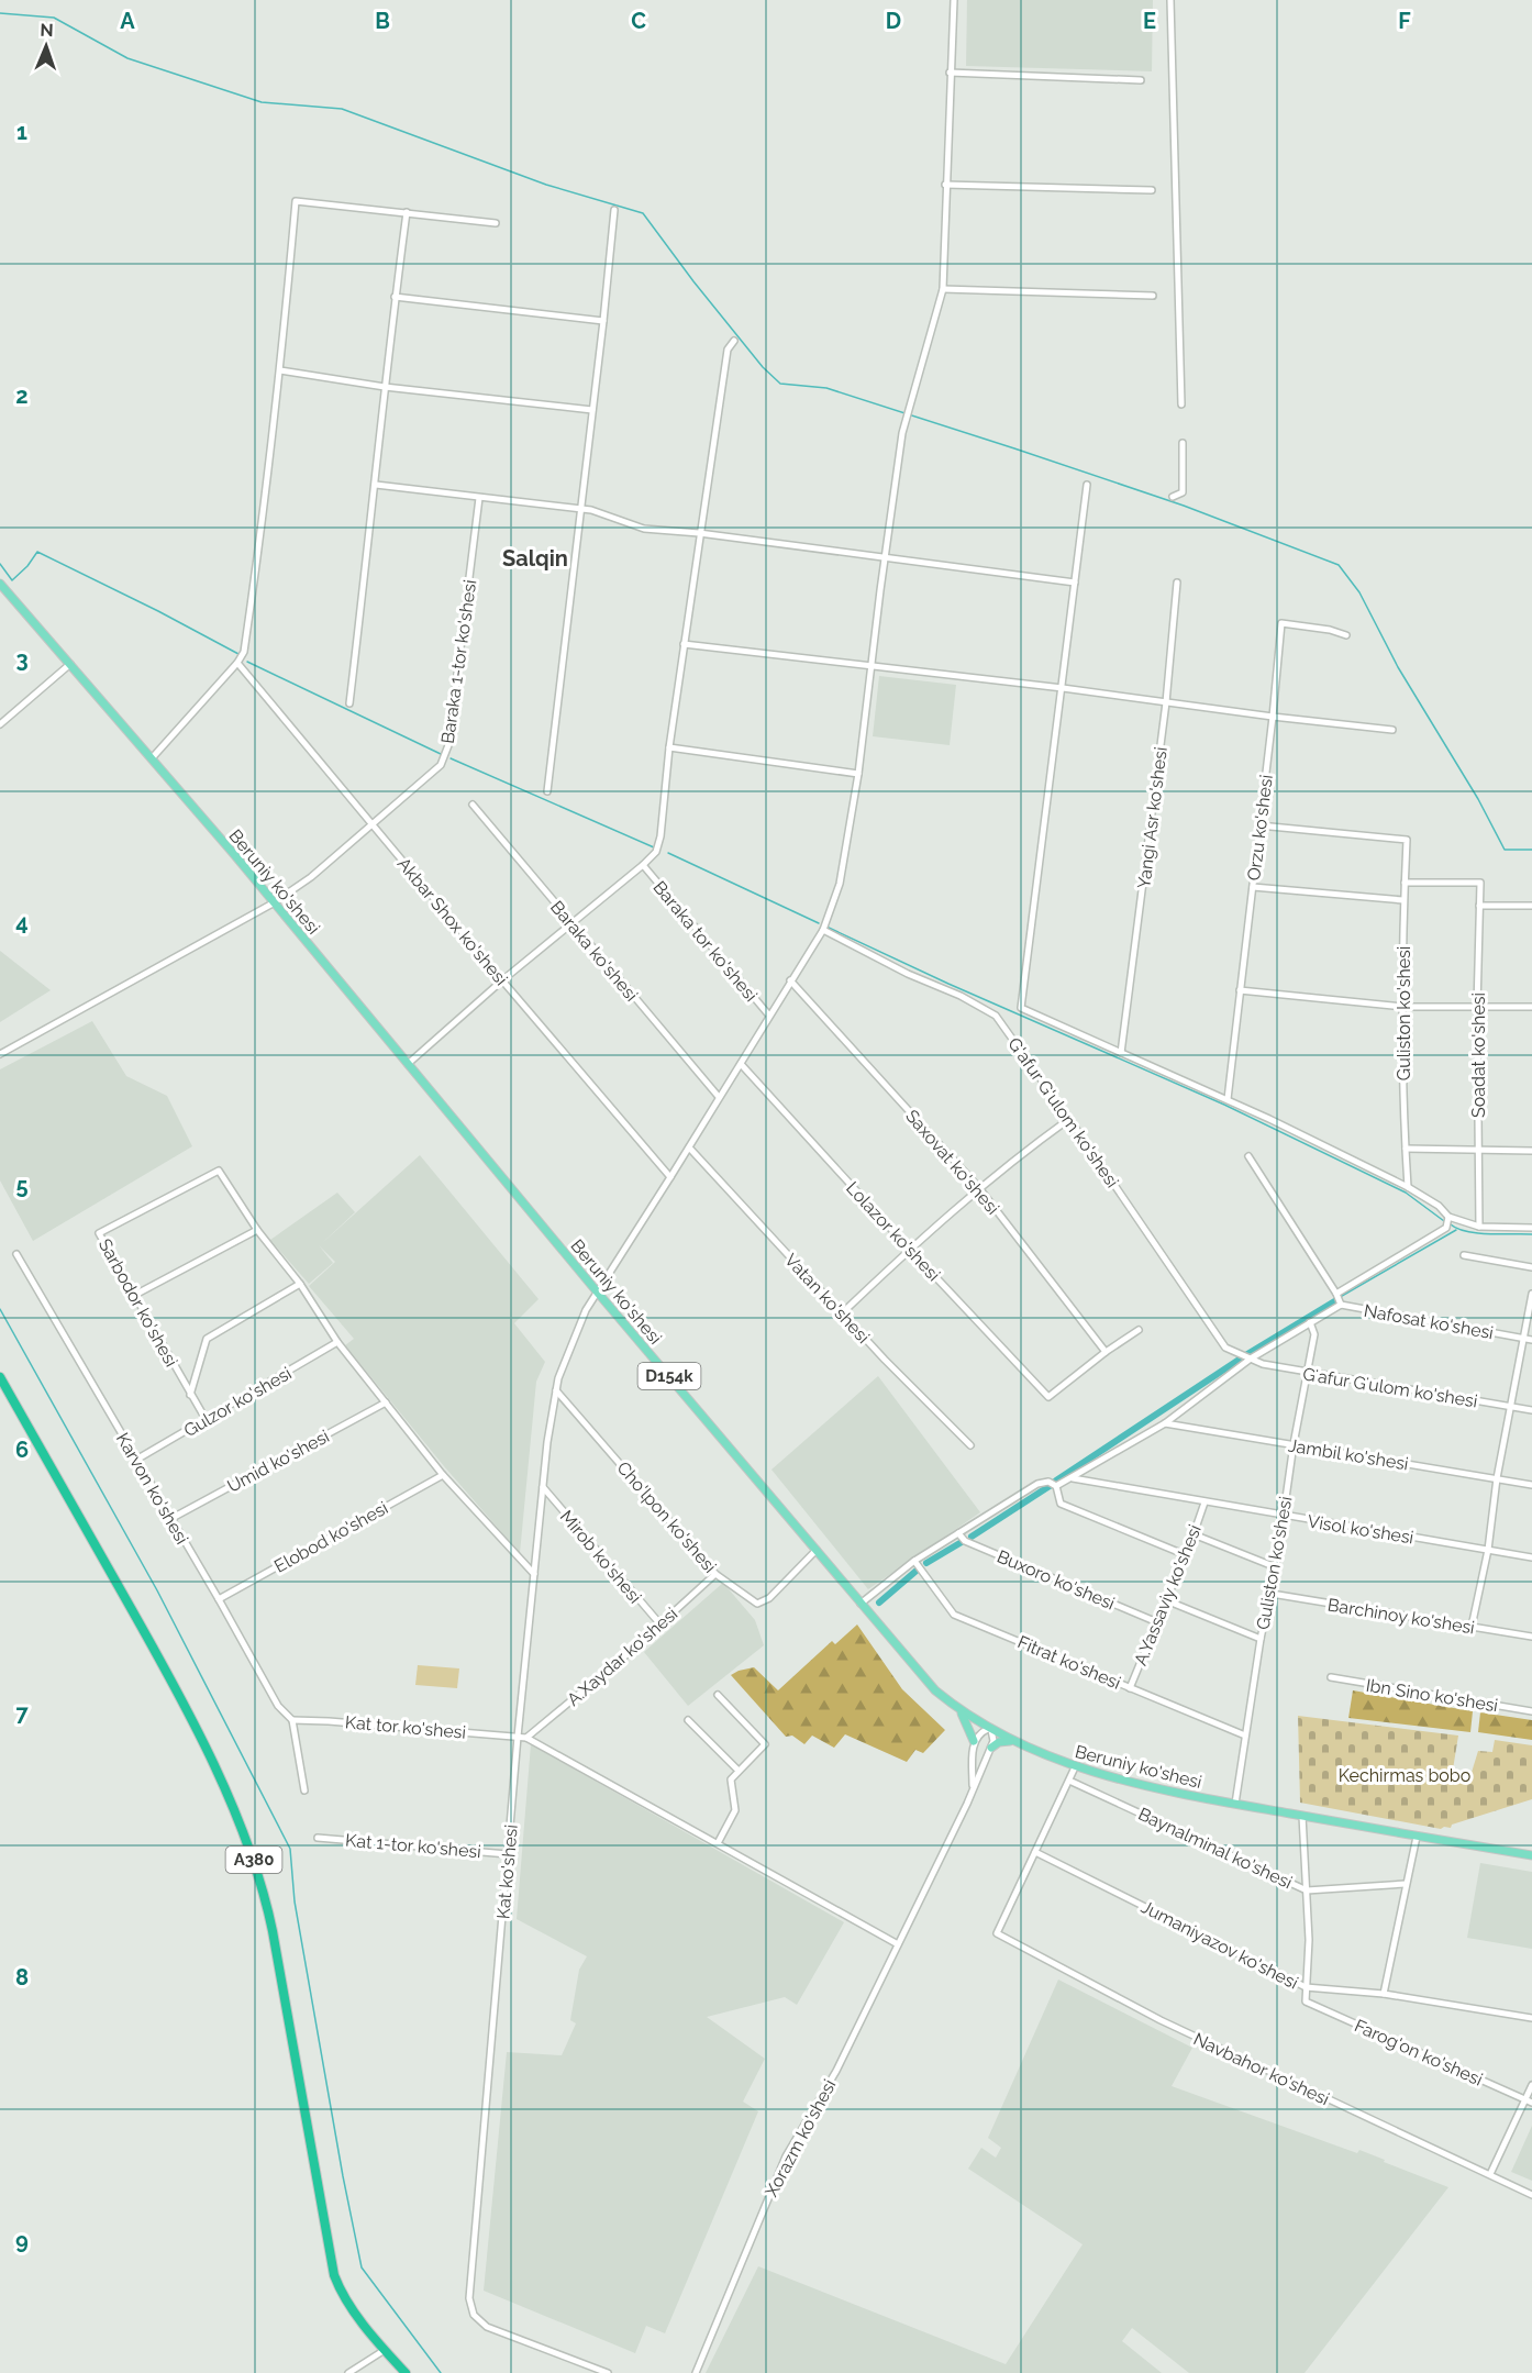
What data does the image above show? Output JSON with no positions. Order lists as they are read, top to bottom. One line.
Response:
{"streets":{"highway":["A380"],"main road":["Beruniy ko'shesi","D154k"],"street":["Baraka 1-tor ko'shesi","Yangi Asr ko'shesi","Orzu ko'shesi","Akbar Shox ko'shesi","Baraka tor ko'shesi","Baraka ko'shesi","Guliston ko'shesi","Soadat ko'shesi","G'afur G'ulom ko'shesi","Saxovat ko'shesi","Lolazor ko'shesi","Vatan ko'shesi","Sarbodor ko'shesi","Nafosat ko'shesi","Gʻafur Gʻulom ko'shesi","Gulzor ko'shesi","Jambil ko'shesi","Umid ko'shesi","Karvon ko'shesi","Cho'lpon ko'shesi","Visol ko'shesi","Elobod ko'shesi","Mirob ko'shesi","Buxoro ko'shesi","A.Yassaviy ko'shesi","Barchinoy ko'shesi","A.Xaydar ko'shesi","Fitrat ko'shesi","Ibn Sino ko'shesi","Kat tor ko'shesi","Kat 1-tor ko'shesi","Baynalminal ko'shesi","Kat ko'shesi","Jumaniyazov ko'shesi","Farog'on ko'shesi","Navbahor ko'shesi","Xorazm ko'shesi"]},"crossings":[["Baraka 1-tor ko'shesi","Beruniy ko'shesi"],["Baraka 1-tor ko'shesi","Akbar Shox ko'shesi"],["Orzu ko'shesi","Guliston ko'shesi"],["Beruniy ko'shesi","Guliston ko'shesi"],["Beruniy ko'shesi","Cho'lpon ko'shesi"],["Beruniy ko'shesi","Kat ko'shesi"],["Akbar Shox ko'shesi","Kat ko'shesi"],["Baraka tor ko'shesi","Kat ko'shesi"],["Baraka ko'shesi","Kat ko'shesi"],["Guliston ko'shesi","Soadat ko'shesi"],["Guliston ko'shesi","Gʻafur Gʻulom ko'shesi"],["Guliston ko'shesi","Jambil ko'shesi"],["Guliston ko'shesi","Visol ko'shesi"],["Guliston ko'shesi","Barchinoy ko'shesi"],["Guliston ko'shesi","Fitrat ko'shesi"],["G'afur G'ulom ko'shesi","Gʻafur Gʻulom ko'shesi"],["G'afur G'ulom ko'shesi","Kat ko'shesi"],["Saxovat ko'shesi","Lolazor ko'shesi"],["Saxovat ko'shesi","Kat ko'shesi"],["Lolazor ko'shesi","Kat ko'shesi"],["Vatan ko'shesi","Kat ko'shesi"],["Sarbodor ko'shesi","Gulzor ko'shesi"],["Gulzor ko'shesi","Karvon ko'shesi"],["Umid ko'shesi","Karvon ko'shesi"],["Karvon ko'shesi","Elobod ko'shesi"],["Karvon ko'shesi","Kat tor ko'shesi"],["Cho'lpon ko'shesi","A.Xaydar ko'shesi"],["Cho'lpon ko'shesi","Kat ko'shesi"],["Visol ko'shesi","A.Yassaviy ko'shesi"],["Mirob ko'shesi","A.Xaydar ko'shesi"],["Mirob ko'shesi","Kat ko'shesi"],["Buxoro ko'shesi","A.Yassaviy ko'shesi"],["A.Yassaviy ko'shesi","Fitrat ko'shesi"],["Kat tor ko'shesi","Kat ko'shesi"],["Kat 1-tor ko'shesi","Kat ko'shesi"],["Jumaniyazov ko'shesi","Farog'on ko'shesi"],["Jumaniyazov ko'shesi","Navbahor ko'shesi"]],"districts":["Salqin"],"parks":["Kechirmas bobo"],"north":"top","grid":{"columns":["A","B","C","D","E","F"],"rows":["1","2","3","4","5","6","7","8","9"]}}
